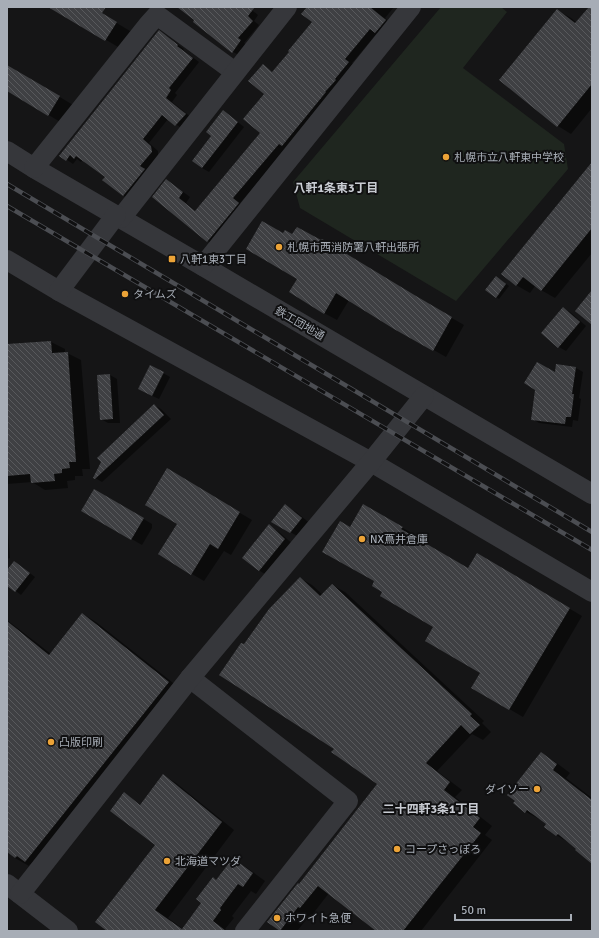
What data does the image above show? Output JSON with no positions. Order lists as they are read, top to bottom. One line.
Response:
{"streets":{"street":["鉄工団地通"]},"districts":["八軒1条東3丁目","二十四軒3条1丁目"],"places":{"other":["札幌市立八軒東中学校","札幌市西消防署八軒出張所","タイムズ","NX蔦井倉庫","凸版印刷","ダイソー","コープさっぽろ","北海道マツダ","ホワイト急便"],"transit":["八軒1東3丁目"]},"scale_bar":"50 m"}
